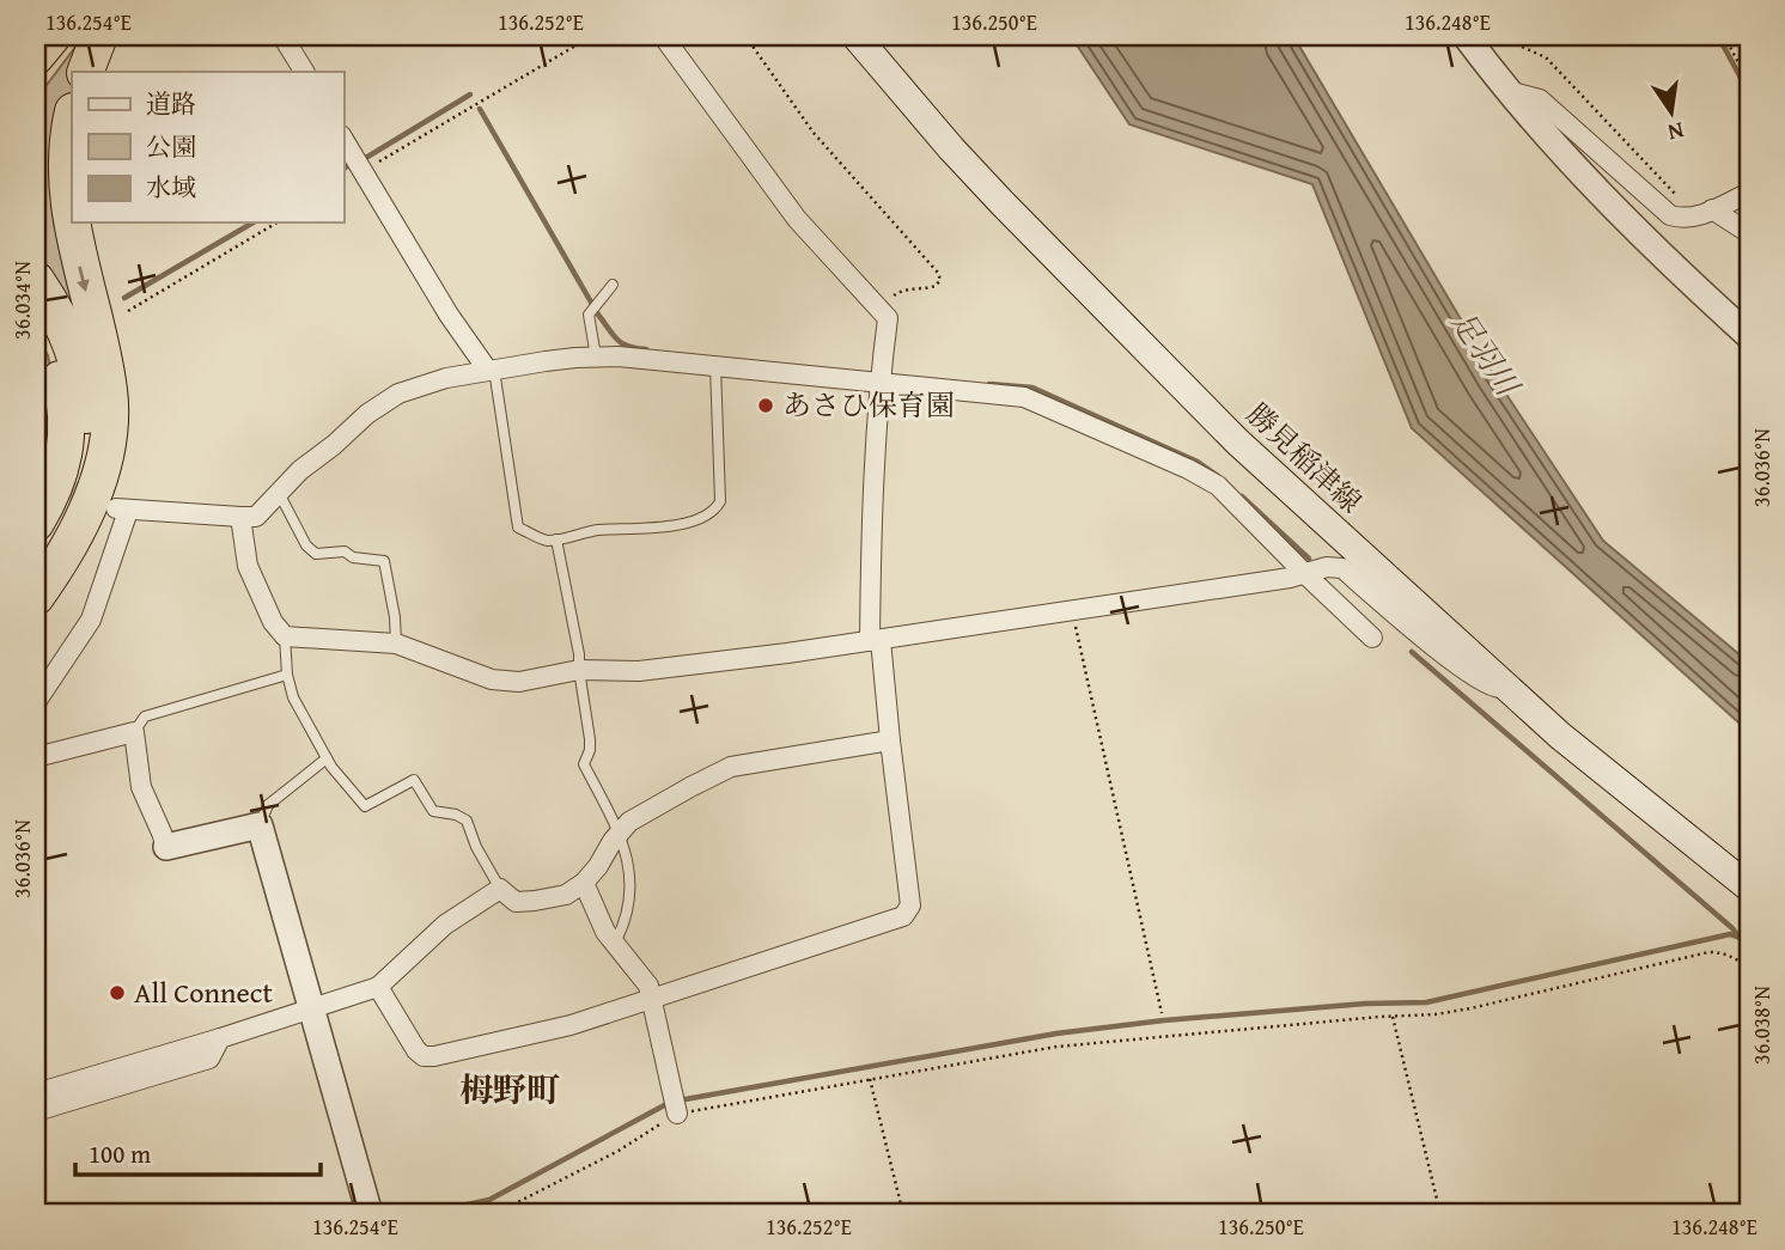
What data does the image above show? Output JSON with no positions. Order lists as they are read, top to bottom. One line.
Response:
{"streets":{"main road":["勝見稲津線"]},"districts":["栂野町"],"water":["足羽川"],"places":["あさひ保育園","All Connect"],"legend":["道路","公園","水域"],"scale_bar":"100 m","north":"bottom","coordinates":["136.254°E","136.252°E","136.250°E","136.248°E","36.034°N","36.036°N","36.038°N"]}
